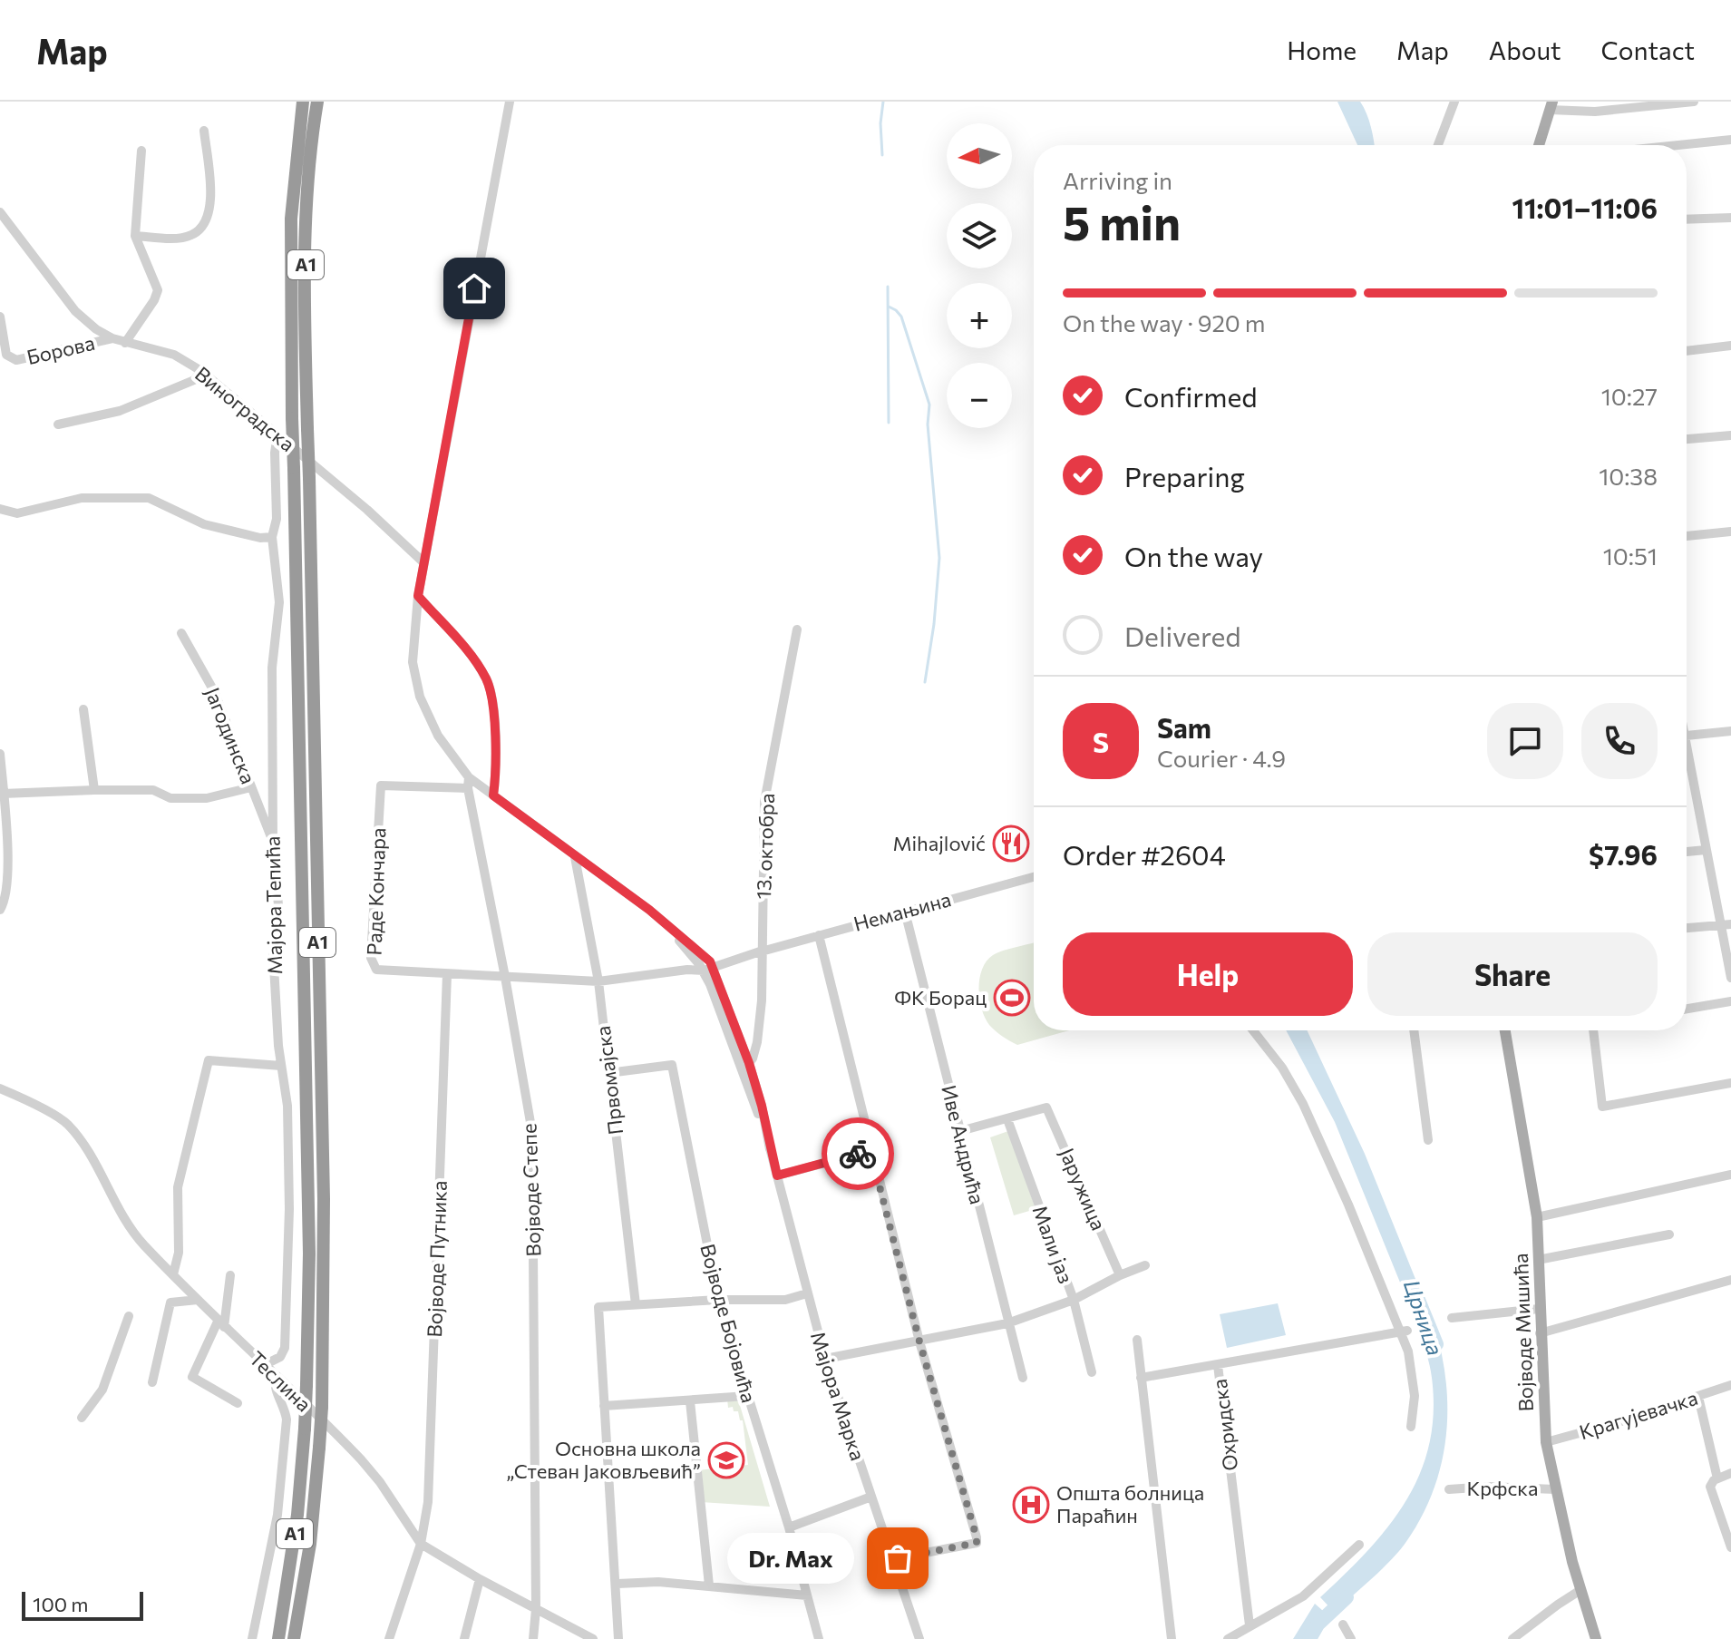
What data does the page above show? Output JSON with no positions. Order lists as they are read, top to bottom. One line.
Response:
{"streets":{"highway":["A1"],"main road":["Војводе Мишића"],"street":["Борова","Виноградска","Јагодинска","13. октобра","Раде Кончара","Мајора Тепића","Немањина","Првомајска","Иве Андрића","Јаружица","Војводе Степе","Мали јаз","Војводе Путника","Војводе Бојовића","Теслина","Мајора Марка","Крагујевачка","Охридска","Крфска"]},"crossings":[["Борова","Виноградска"],["Виноградска","Мајора Тепића"],["Јагодинска","Мајора Тепића"],["13. октобра","Немањина"],["13. октобра","Мајора Марка"],["Раде Кончара","Немањина"],["Раде Кончара","Војводе Степе"],["Раде Кончара","Војводе Путника"],["Раде Кончара","Мајора Марка"],["Мајора Тепића","Теслина"],["Немањина","Првомајска"],["Немањина","Иве Андрића"],["Немањина","Војводе Степе"],["Немањина","Војводе Путника"],["Немањина","Мајора Марка"],["Првомајска","Војводе Бојовића"],["Првомајска","Мајора Марка"],["Јаружица","Мали јаз"],["Војводе Степе","Теслина"],["Војводе Степе","Мајора Марка"],["Војводе Путника","Теслина"],["Војводе Мишића","Крагујевачка"],["Војводе Мишића","Крфска"]],"water":["Црница"],"places":{"restaurant":["Mihajlović"],"sports":["ФК Борац"],"school or university":["Основна школа „Стеван Јаковљевић”"],"hospital":["Општа болница Параћин"],"other":["Dr. Max"]},"scale_bar":"100 m","north":"left","page":{"header":"Map","nav":["Home","Map","About","Contact"],"map_buttons":["+","−"],"heading":["5 min","Arriving in","11:01–11:06"],"panel":["Sam","Courier · 4.9","Order #2604","$7.96"],"bar":"On the way · 920 m","list":[["Confirmed","10:27"],["Preparing","10:38"],["On the way","10:51"],"Delivered"],"round":"S","buttons":["Help","Share"],"bubble":"Dr. Max","scale":"100 m"}}
